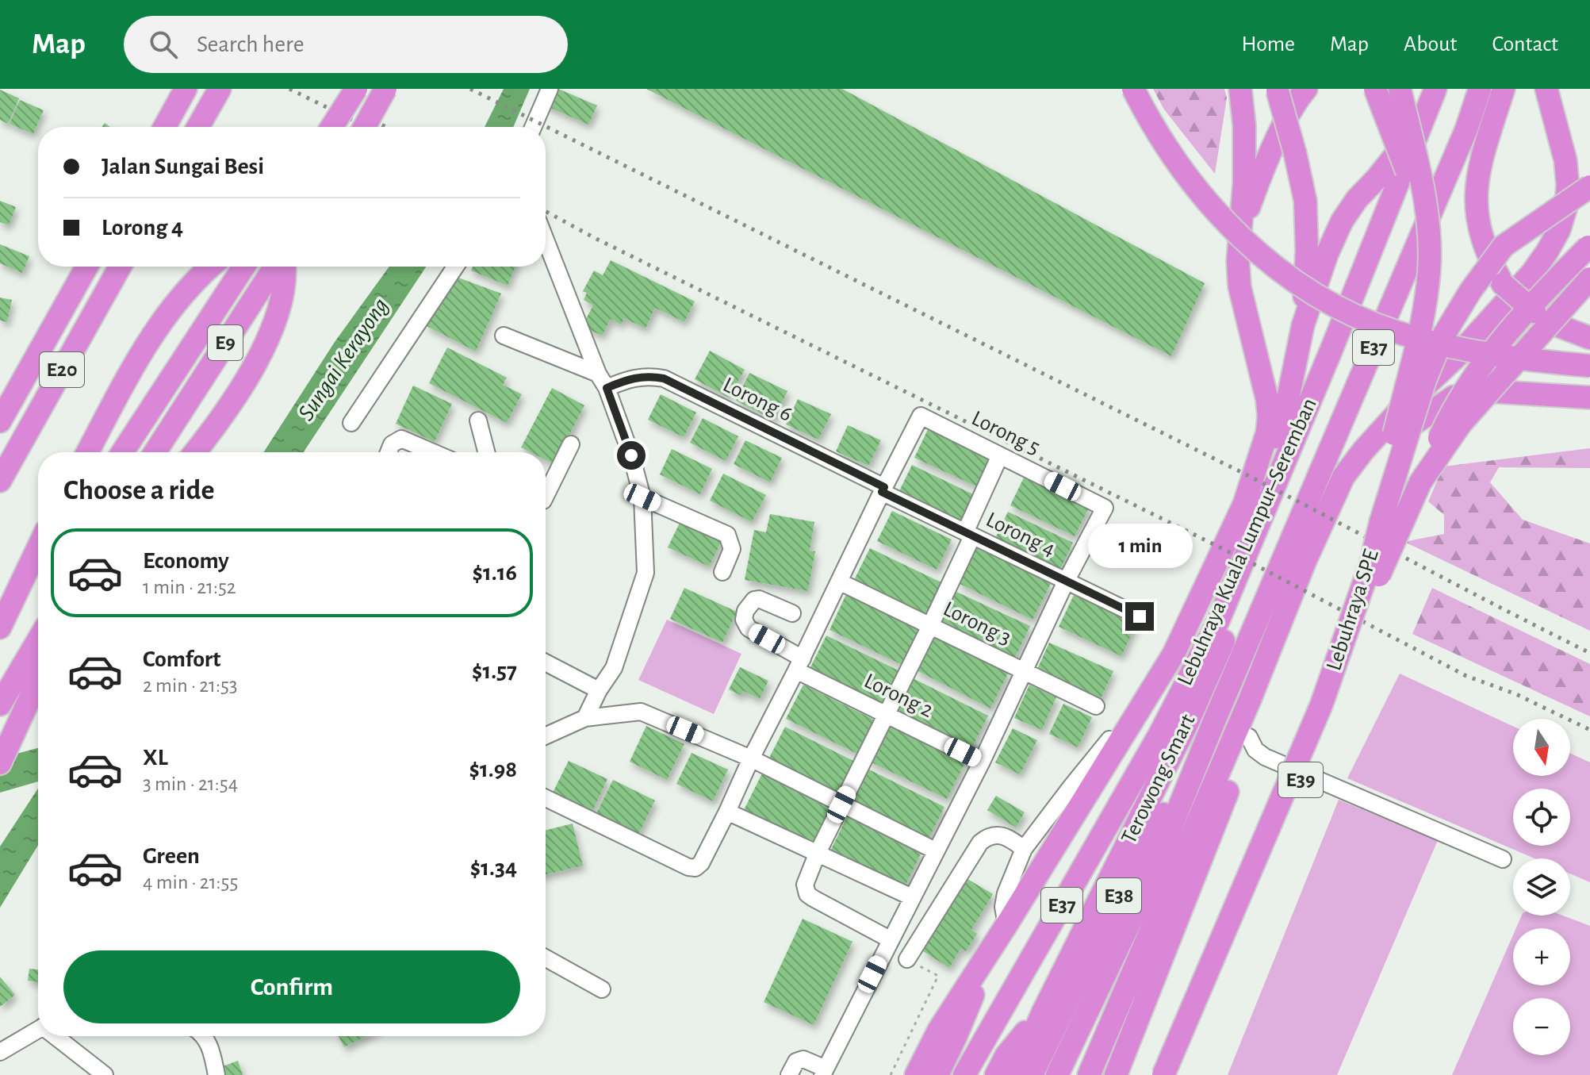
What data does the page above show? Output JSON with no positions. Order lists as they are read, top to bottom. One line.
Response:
{"streets":{"highway":["E9","E37","E20","Lebuhraya Kuala Lumpur–Seremban","Lebuhraya SPE","Terowong Smart","E39","E38"],"street":["Lorong 6","Lorong 5","Lorong 4","Lorong 3","Lorong 2"]},"crossings":[["Lorong 6","Lorong 5"],["Lorong 6","Lorong 4"],["Lorong 5","Lorong 4"],["Lebuhraya Kuala Lumpur–Seremban","Terowong Smart"]],"water":["Sungai Kerayong"],"north":"bottom","page":{"header":"Map","search":"Search here","nav":["Home","Map","About","Contact"],"banner":["Jalan Sungai Besi","Lorong 4"],"heading":"Choose a ride","bubble":"1 min","list":[{"name":"Economy","note":"1 min · 21:52","value":"$1.16"},{"name":"Comfort","note":"2 min · 21:53","value":"$1.57"},{"name":"XL","note":"3 min · 21:54","value":"$1.98"},{"name":"Green","note":"4 min · 21:55","value":"$1.34"}],"map_buttons":["+","−"],"buttons":"Confirm"}}
